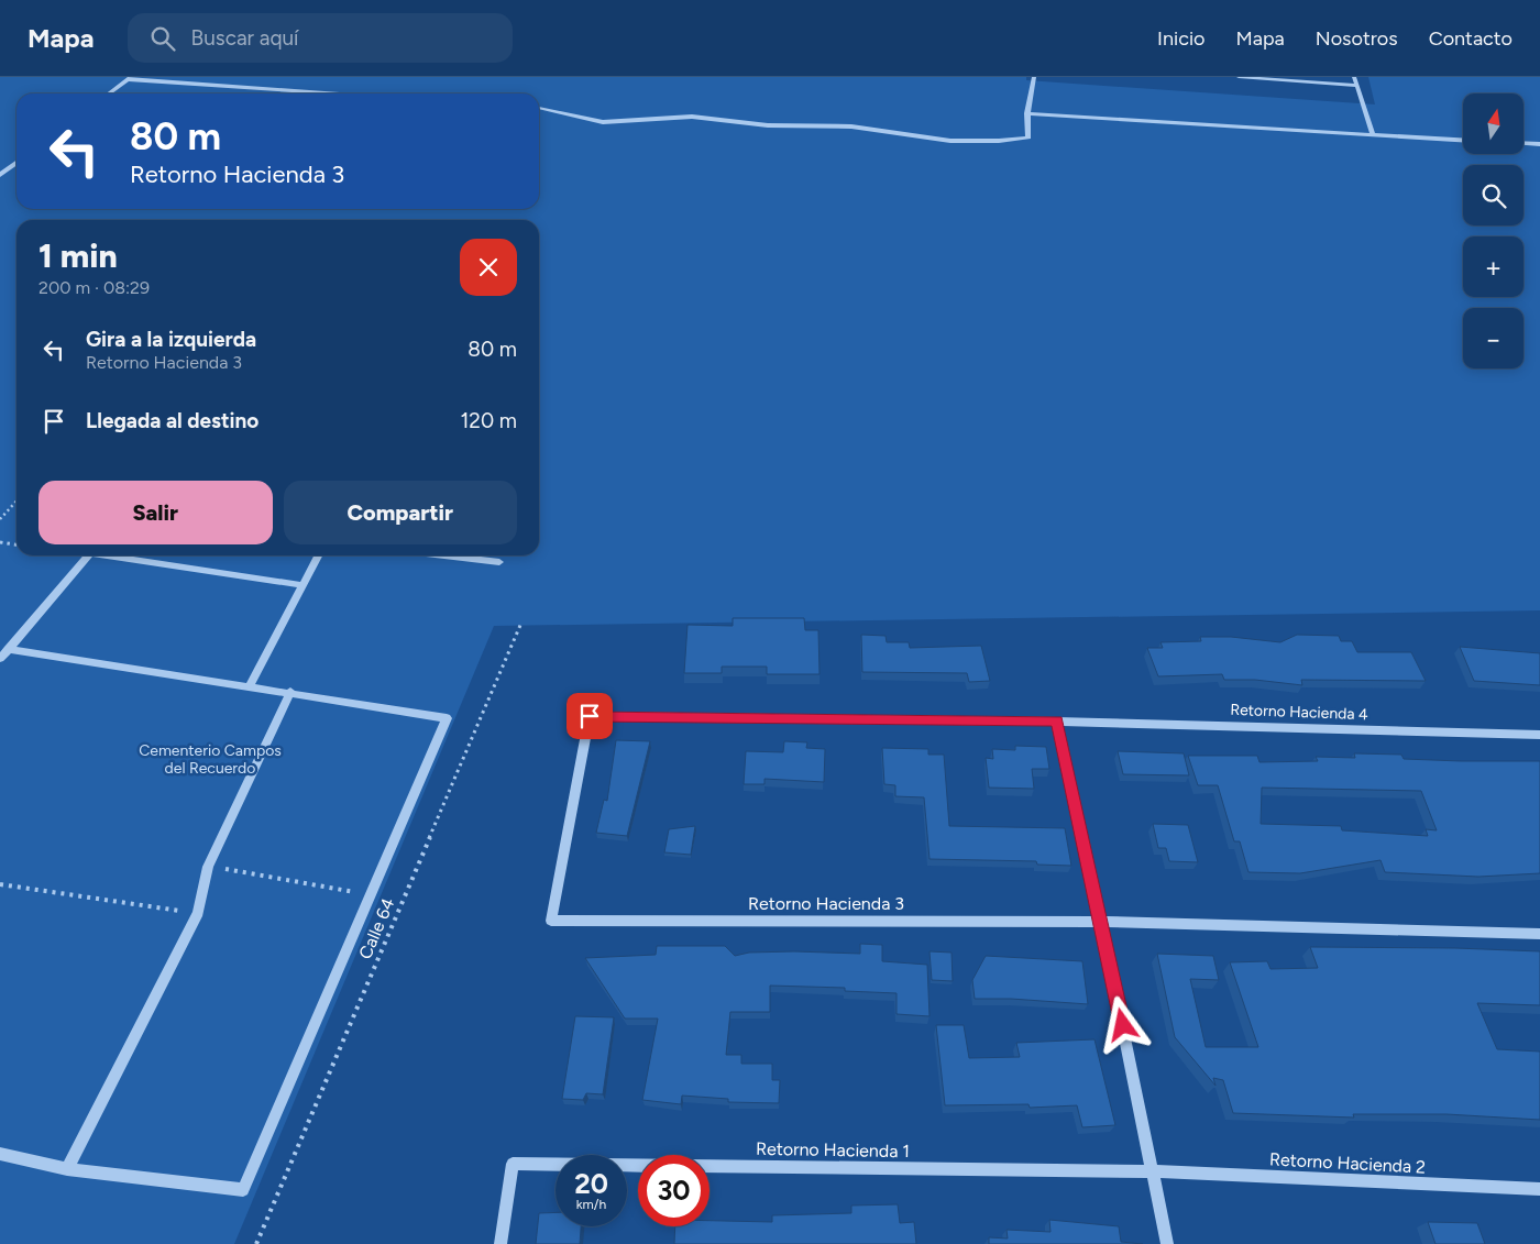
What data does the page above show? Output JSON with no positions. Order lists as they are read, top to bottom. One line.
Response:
{"streets":{"street":["Retorno Hacienda 4","Retorno Hacienda 3","Retorno Hacienda 1","Retorno Hacienda 2"],"path":["Calle 64"]},"crossings":[["Retorno Hacienda 4","Retorno Hacienda 3"],["Retorno Hacienda 1","Retorno Hacienda 2"]],"parks":["Cementerio Campos del Recuerdo"],"north":"top","page":{"header":"Mapa","search":"Buscar aquí","nav":["Inicio","Mapa","Nosotros","Contacto"],"map_buttons":["+","−"],"turn":["80 m","Retorno Hacienda 3"],"heading":["1 min","200 m · 08:29"],"list":[{"name":"Gira a la izquierda","note":"Retorno Hacienda 3","value":"80 m"},{"name":"Llegada al destino","value":"120 m"}],"buttons":["Salir","Compartir"],"speed":"20 km/h","limit":"30"}}
